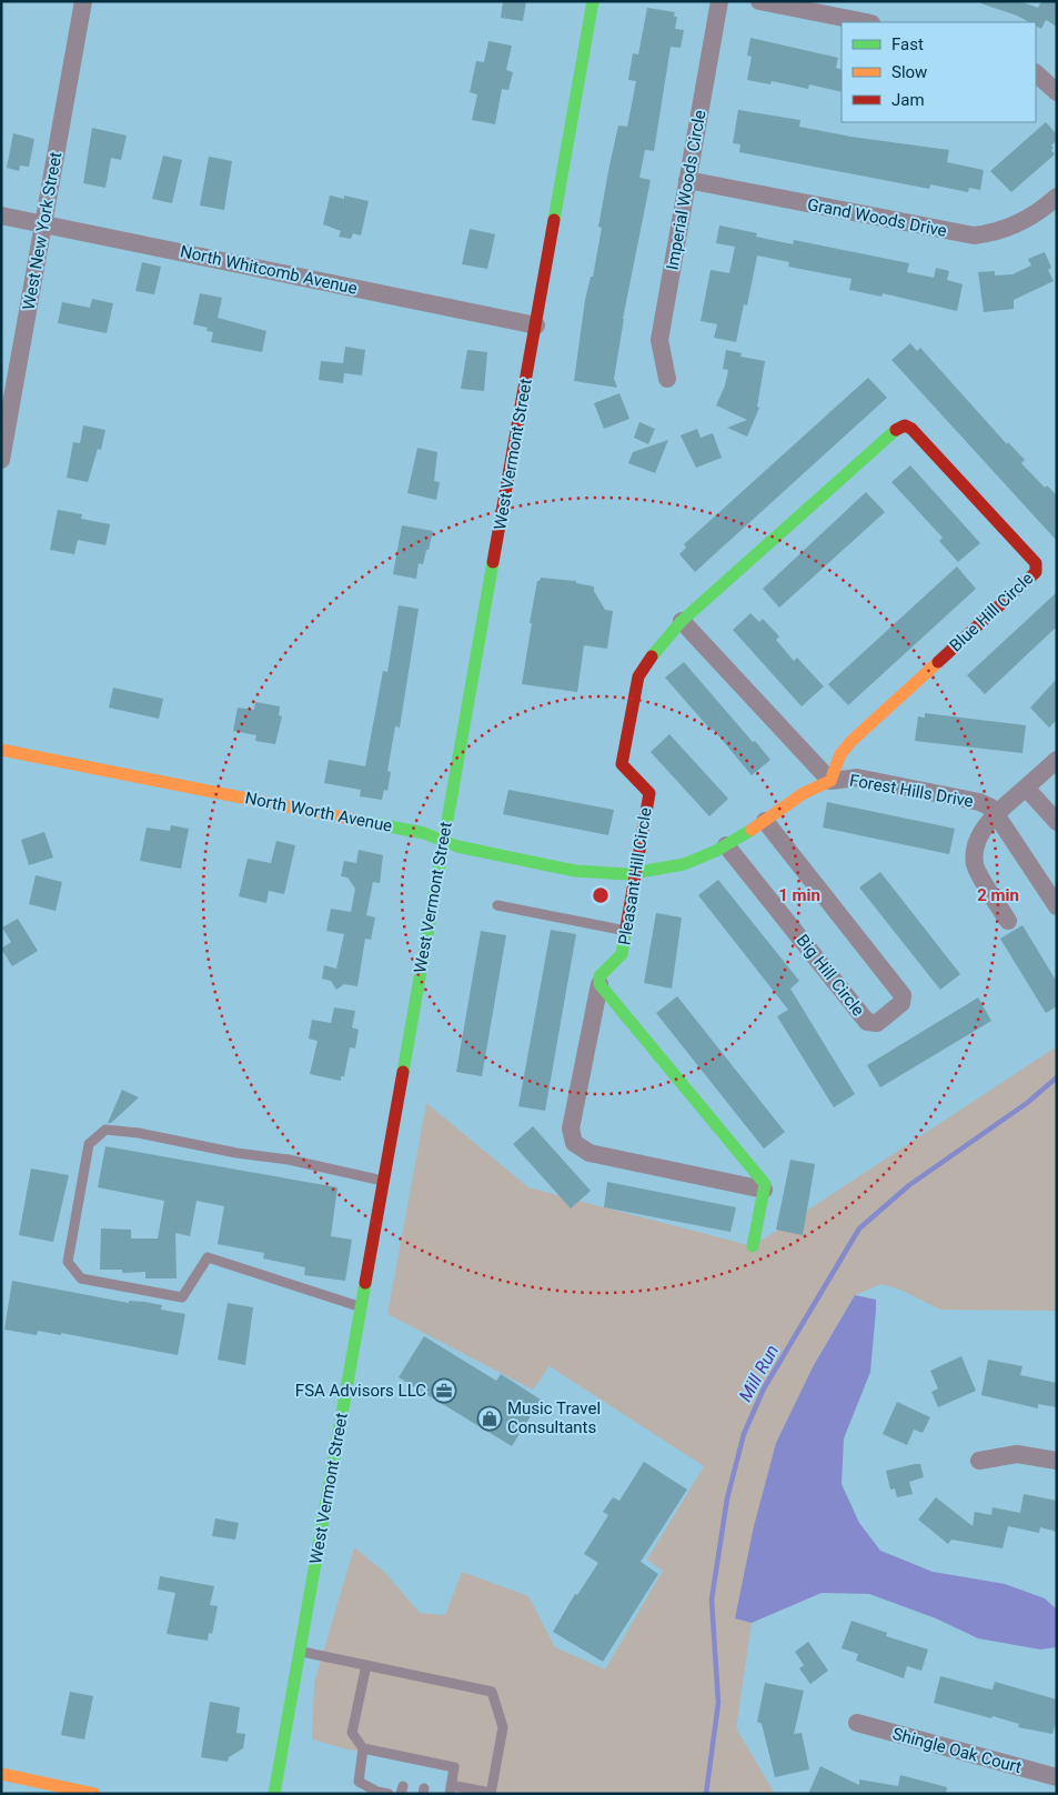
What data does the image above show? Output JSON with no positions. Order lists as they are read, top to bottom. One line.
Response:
{"streets":{"street":["Imperial Woods Circle","Grand Woods Drive","West New York Street","North Whitcomb Avenue","West Vermont Street","Blue Hill Circle","Forest Hills Drive","North Worth Avenue","Pleasant Hill Circle","Big Hill Circle","Shingle Oak Court"]},"crossings":[["Imperial Woods Circle","Grand Woods Drive"],["West New York Street","North Whitcomb Avenue"],["North Whitcomb Avenue","West Vermont Street"],["West Vermont Street","North Worth Avenue"],["Blue Hill Circle","Forest Hills Drive"],["Blue Hill Circle","Pleasant Hill Circle"],["Forest Hills Drive","Pleasant Hill Circle"],["North Worth Avenue","Pleasant Hill Circle"]],"water":["Mill Run"],"places":{"office":["FSA Advisors LLC"],"shop":["Music Travel Consultants"]},"legend":["Fast","Slow","Jam"],"rings":["1 min","2 min"]}
